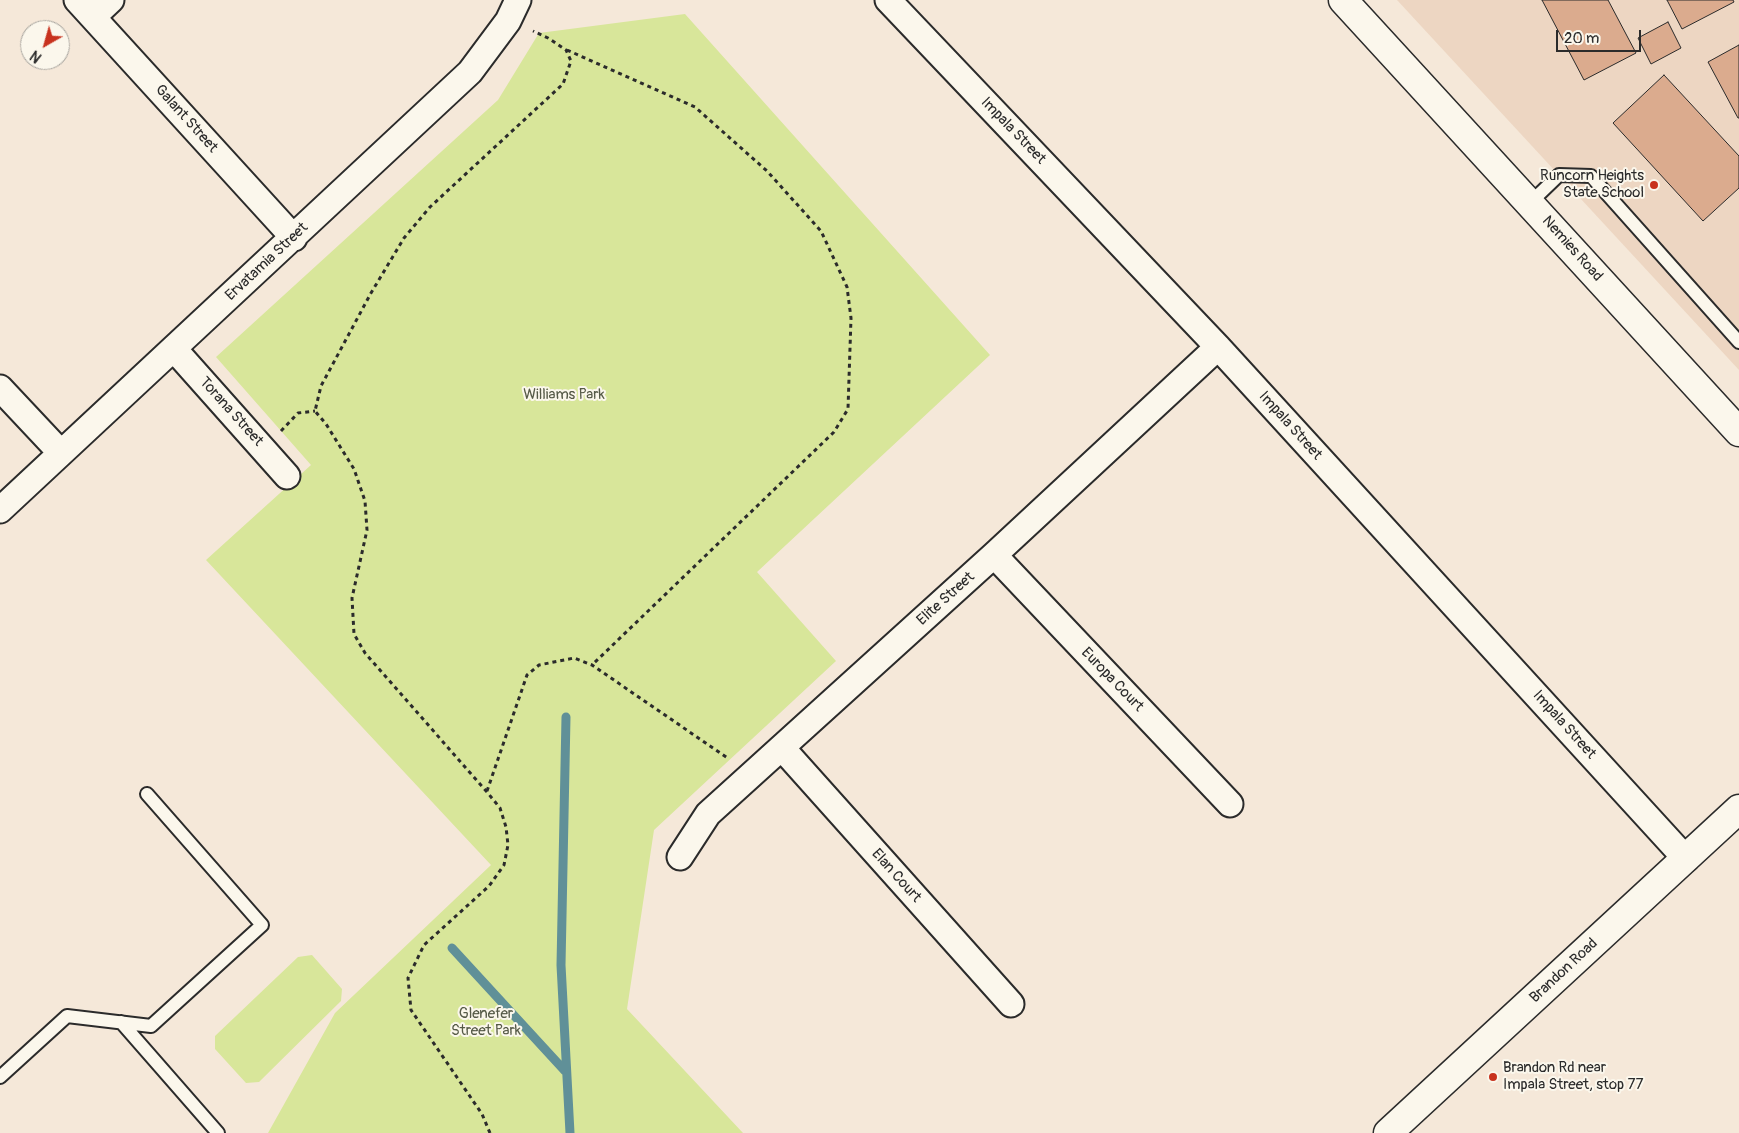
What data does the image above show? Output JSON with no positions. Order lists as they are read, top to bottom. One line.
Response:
{"streets":{"street":["Galant Street","Impala Street","Nemies Road","Ervatamia Street","Torana Street","Elite Street","Europa Court","Elan Court","Brandon Road"]},"crossings":[["Galant Street","Ervatamia Street"],["Impala Street","Elite Street"],["Impala Street","Brandon Road"],["Ervatamia Street","Torana Street"],["Elite Street","Europa Court"],["Elite Street","Elan Court"]],"parks":["Williams Park","Glenefer Street Park"],"places":["Runcorn Heights State School","Brandon Rd near Impala Street, stop 77"],"scale_bar":"20 m","north":"bottom left"}
